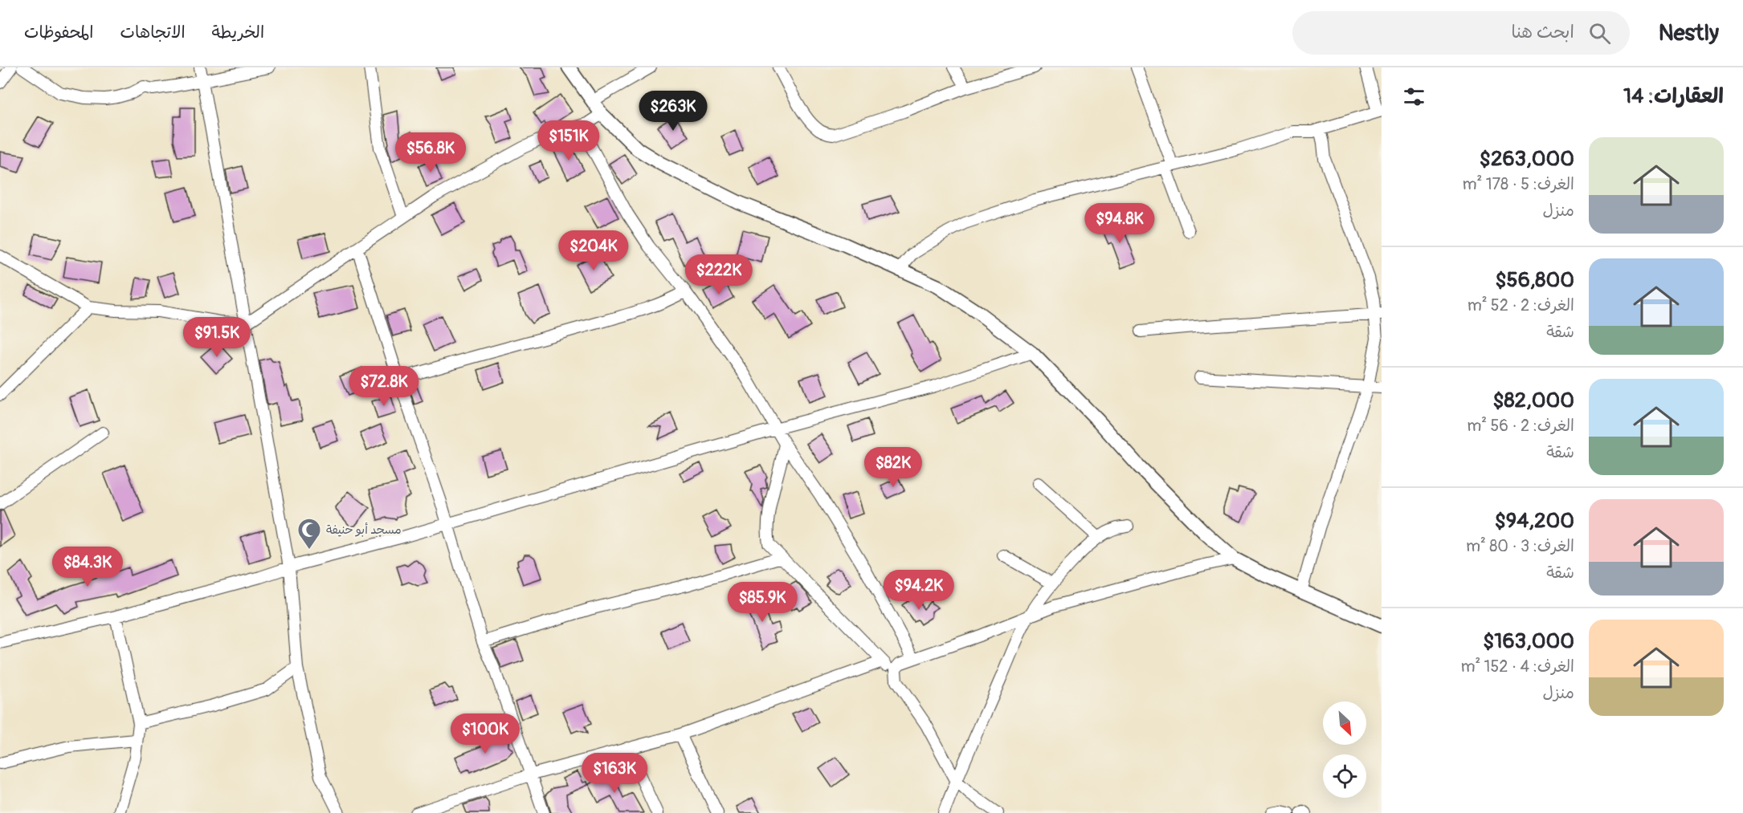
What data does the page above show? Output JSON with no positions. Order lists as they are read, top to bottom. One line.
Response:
{"places":{"mosque":["مسجد أبو حنيفة"]},"north":"bottom right","page":{"header":"Nestly","search":"ابحث هنا","nav":["الخريطة","الاتجاهات","المحفوظات"],"heading":"العقارات: 14","price":["$263K","$151K","$56.8K","$94.8K","$204K","$222K","$91.5K","$72.8K","$82K","$84.3K","$94.2K","$85.9K","$100K","$163K"],"list":[{"name":"$263,000","note":"الغرف: 5 · 178 m² · منزل"},{"name":"$56,800","note":"الغرف: 2 · 52 m² · شقة"},{"name":"$82,000","note":"الغرف: 2 · 56 m² · شقة"},{"name":"$94,200","note":"الغرف: 3 · 80 m² · شقة"},{"name":"$163,000","note":"الغرف: 4 · 152 m² · منزل"}]}}
